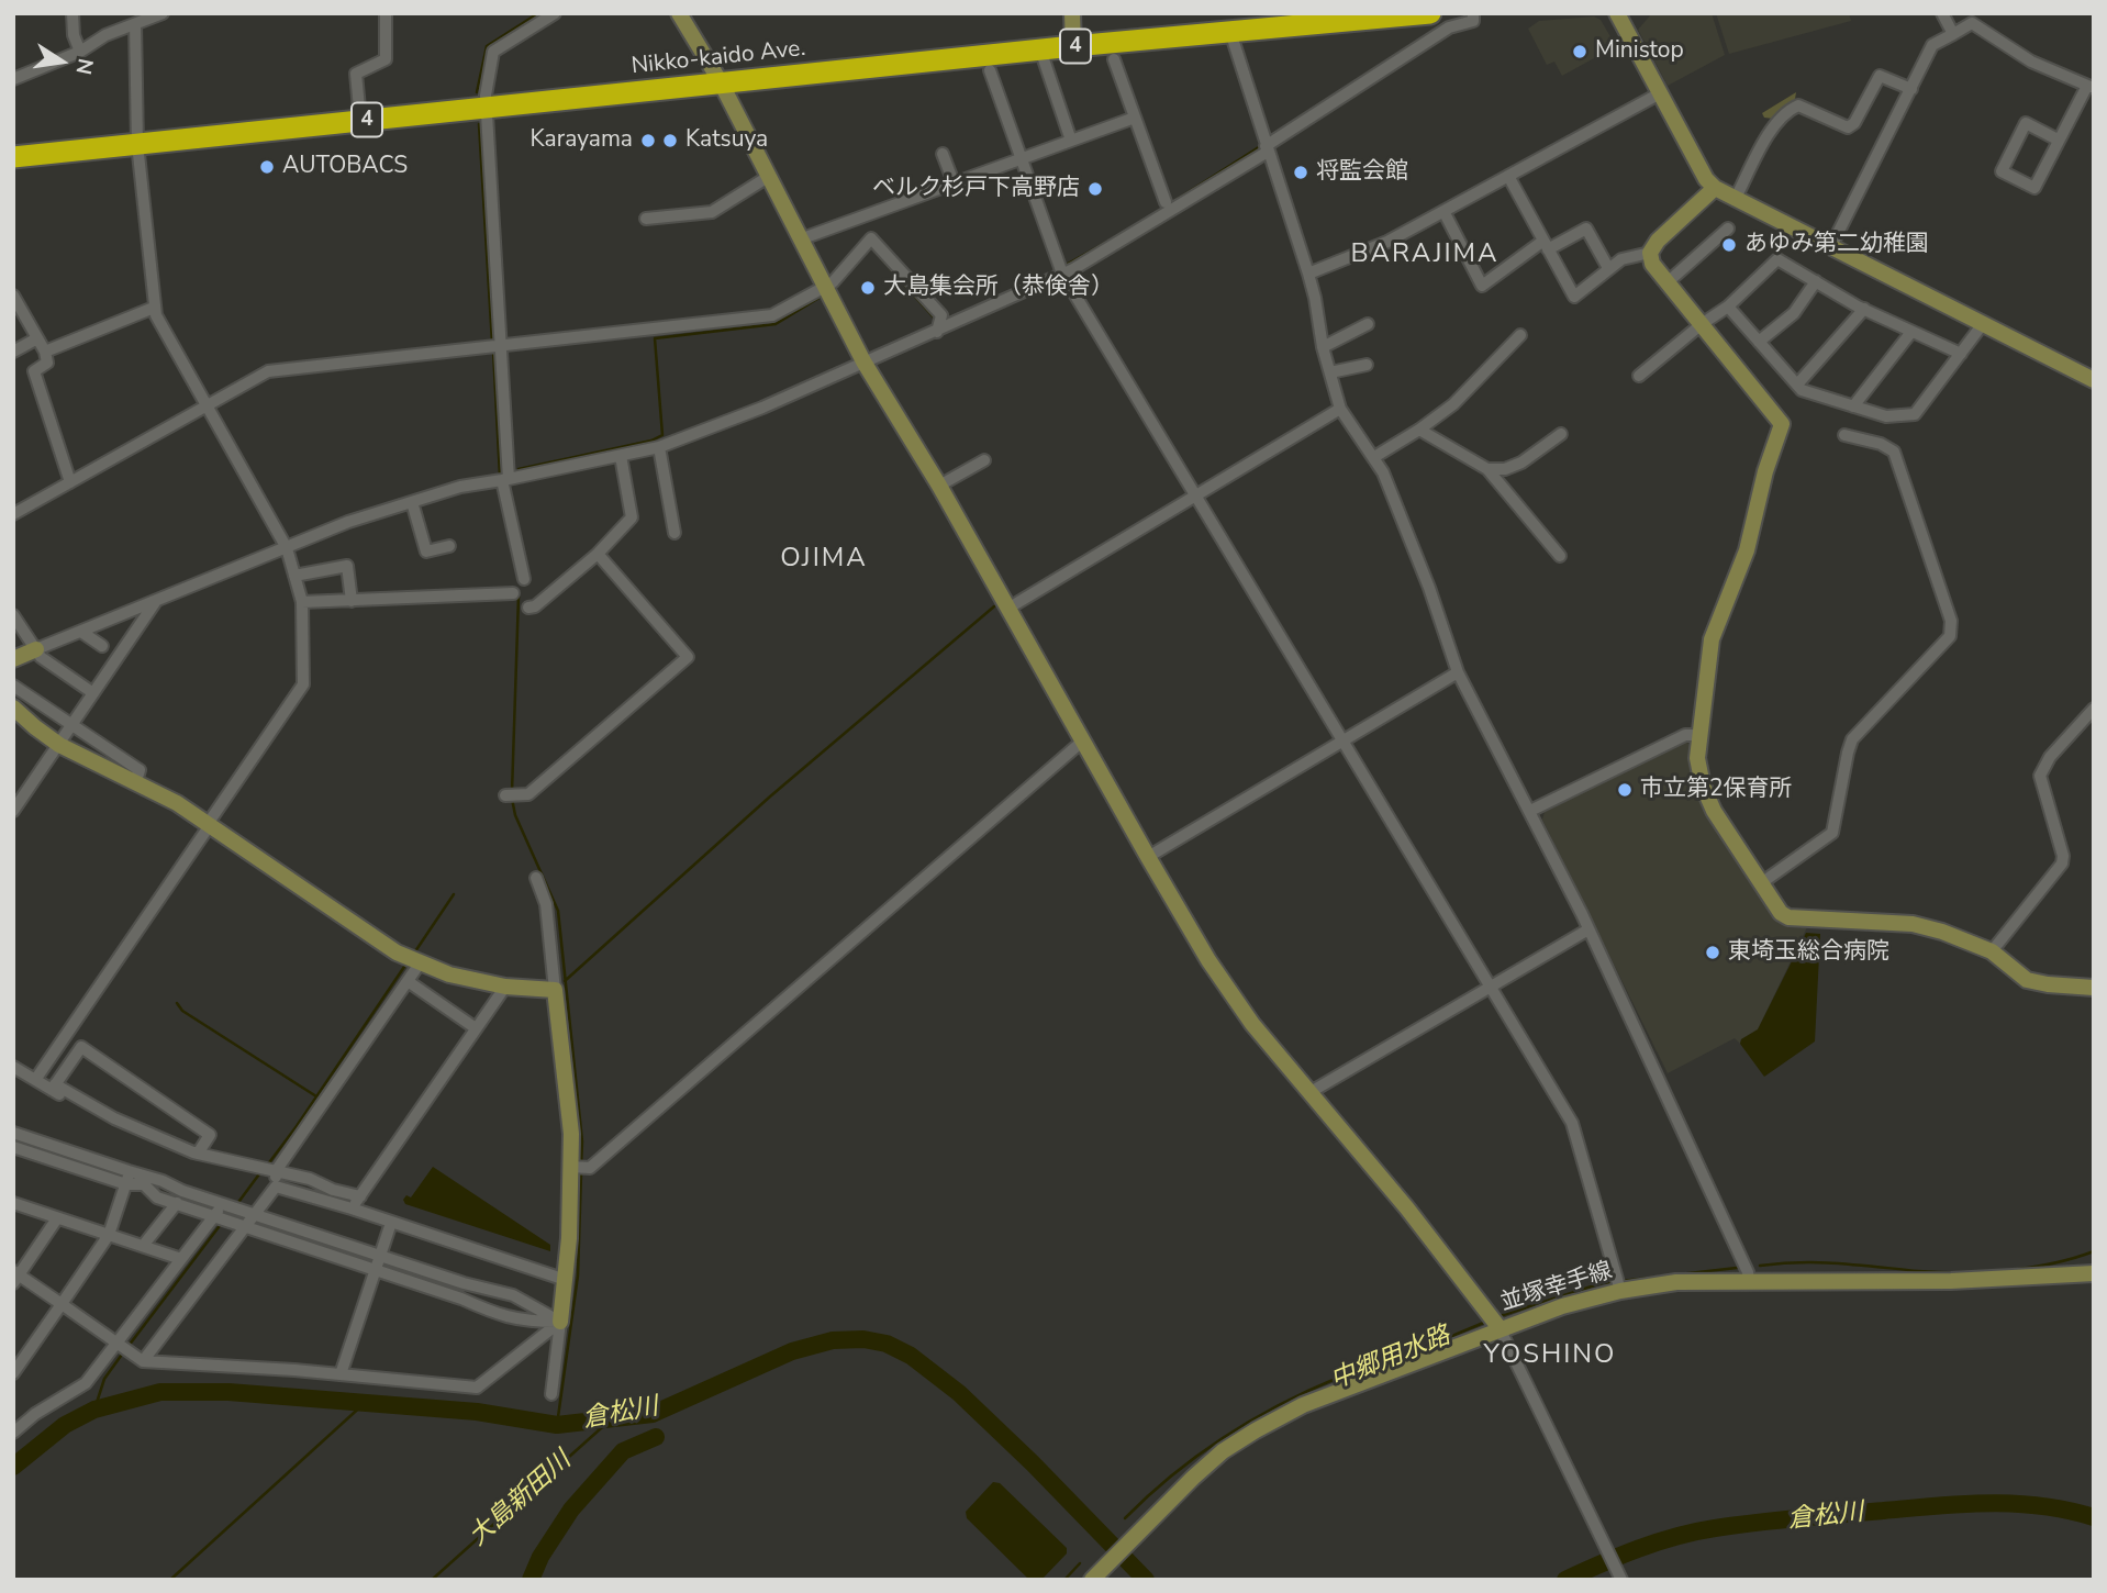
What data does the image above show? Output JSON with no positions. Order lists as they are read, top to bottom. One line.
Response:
{"streets":{"highway":["4","Nikko-kaido Ave."],"street":["並塚幸手線"]},"districts":["BARAJIMA","OJIMA","YOSHINO"],"water":["中郷用水路","倉松川","大島新田川"],"places":["Ministop","Karayama","Katsuya","AUTOBACS","将監会館","ベルク杉戸下高野店","あゆみ第二幼稚園","大島集会所（恭倹舎）","市立第2保育所","東埼玉総合病院"],"north":"right"}
